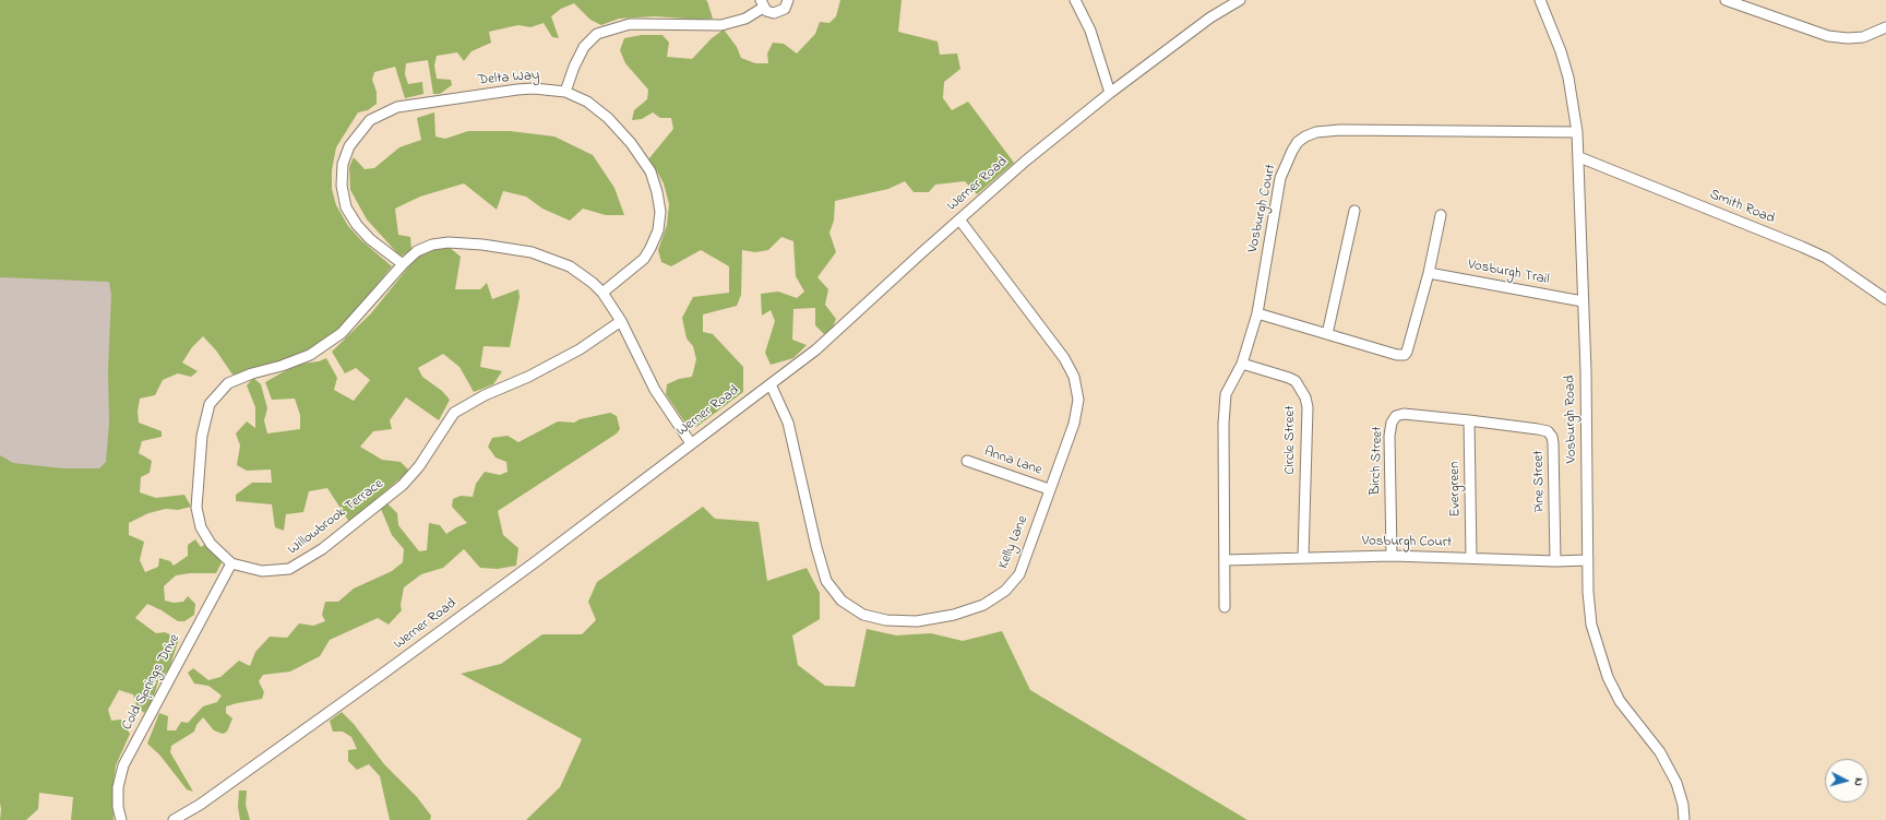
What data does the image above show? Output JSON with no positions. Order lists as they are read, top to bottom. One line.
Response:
{"streets":{"street":["Delta Way","Werner Road","Smith Road","Vosburgh Court","Vosburgh Trail","Vosburgh Road","Circle Street","Birch Street","Anna Lane","Pine Street","Evergreen","Willowbrook Terrace","Kelly Lane","Cold Springs Drive"]},"crossings":[["Delta Way","Willowbrook Terrace"],["Werner Road","Willowbrook Terrace"],["Werner Road","Kelly Lane"],["Smith Road","Vosburgh Road"],["Vosburgh Court","Vosburgh Road"],["Vosburgh Court","Circle Street"],["Vosburgh Court","Birch Street"],["Vosburgh Court","Pine Street"],["Vosburgh Court","Evergreen"],["Vosburgh Trail","Vosburgh Road"],["Birch Street","Pine Street"],["Birch Street","Evergreen"],["Anna Lane","Kelly Lane"],["Pine Street","Evergreen"],["Willowbrook Terrace","Cold Springs Drive"]],"north":"right"}
